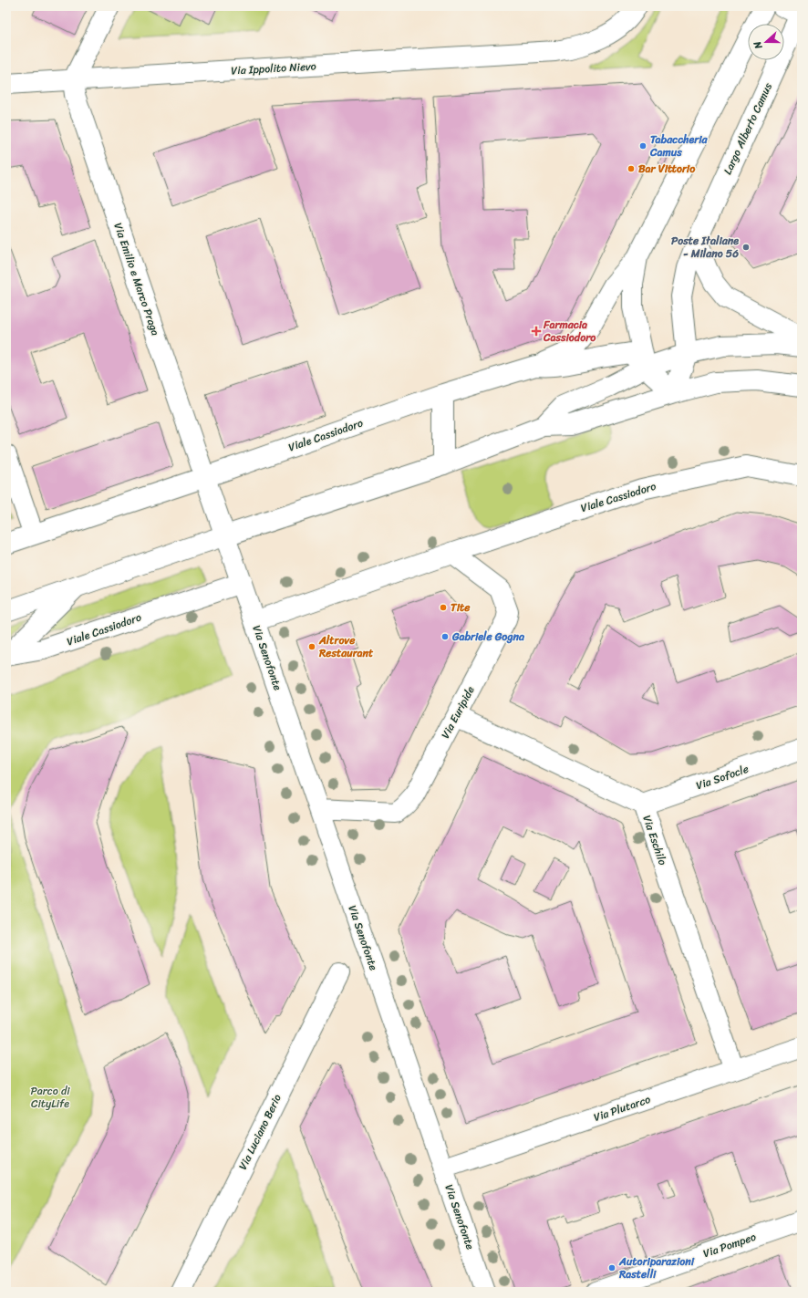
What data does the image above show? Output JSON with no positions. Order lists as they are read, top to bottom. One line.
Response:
{"streets":{"street":["Via Ippolito Nievo","Largo Alberto Camus","Via Emilio e Marco Praga","Viale Cassiodoro","Via Senofonte","Via Euripide","Via Sofocle","Via Eschilo","Via Plutarco","Via Luciano Berio","Via Pompeo"]},"crossings":[["Via Ippolito Nievo","Via Emilio e Marco Praga"],["Largo Alberto Camus","Viale Cassiodoro"],["Via Emilio e Marco Praga","Viale Cassiodoro"],["Via Emilio e Marco Praga","Via Senofonte"],["Viale Cassiodoro","Via Senofonte"],["Viale Cassiodoro","Via Euripide"],["Via Senofonte","Via Euripide"],["Via Senofonte","Via Plutarco"],["Via Euripide","Via Eschilo"],["Via Sofocle","Via Eschilo"],["Via Eschilo","Via Plutarco"]],"parks":["Parco di CityLife"],"places":{"other":["Tabaccheria Camus","Bar Vittorio","Poste Italiane - Milano 56","Tite","Gabriele Gogna","Altrove Restaurant","Autoriparazioni Rastelli"],"health":["Farmacia Cassiodoro"]},"north":"left"}
